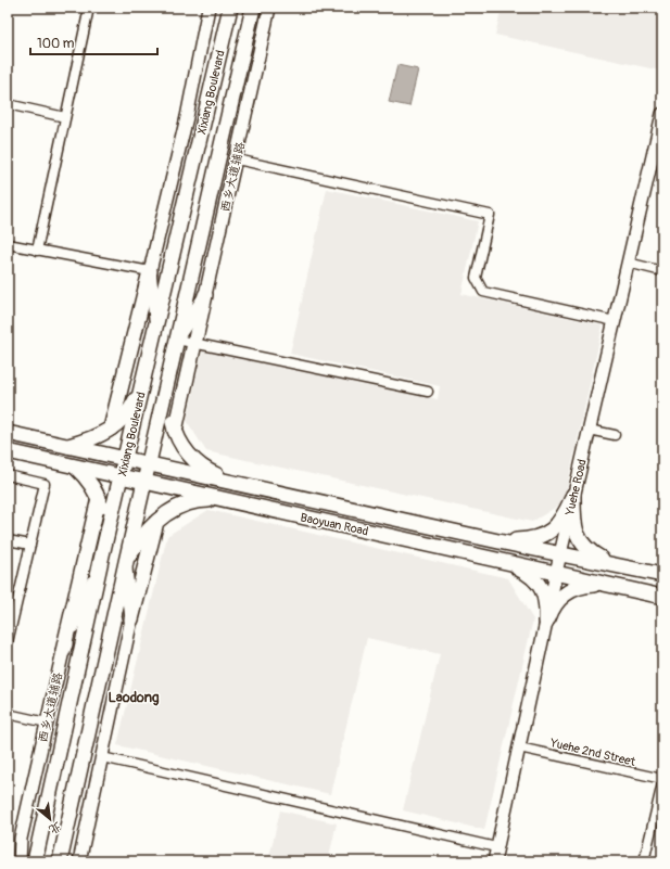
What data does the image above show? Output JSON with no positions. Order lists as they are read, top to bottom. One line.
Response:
{"streets":{"main road":["Xixiang Boulevard","Baoyuan Road"],"street":["西乡大道辅路","Yuehe Road","Yuehe 2nd Street"]},"crossings":[["Xixiang Boulevard","西乡大道辅路"],["Xixiang Boulevard","Baoyuan Road"],["Yuehe Road","Baoyuan Road"],["Yuehe Road","Yuehe 2nd Street"]],"districts":["Laodong"],"scale_bar":"100 m","north":"bottom right"}
